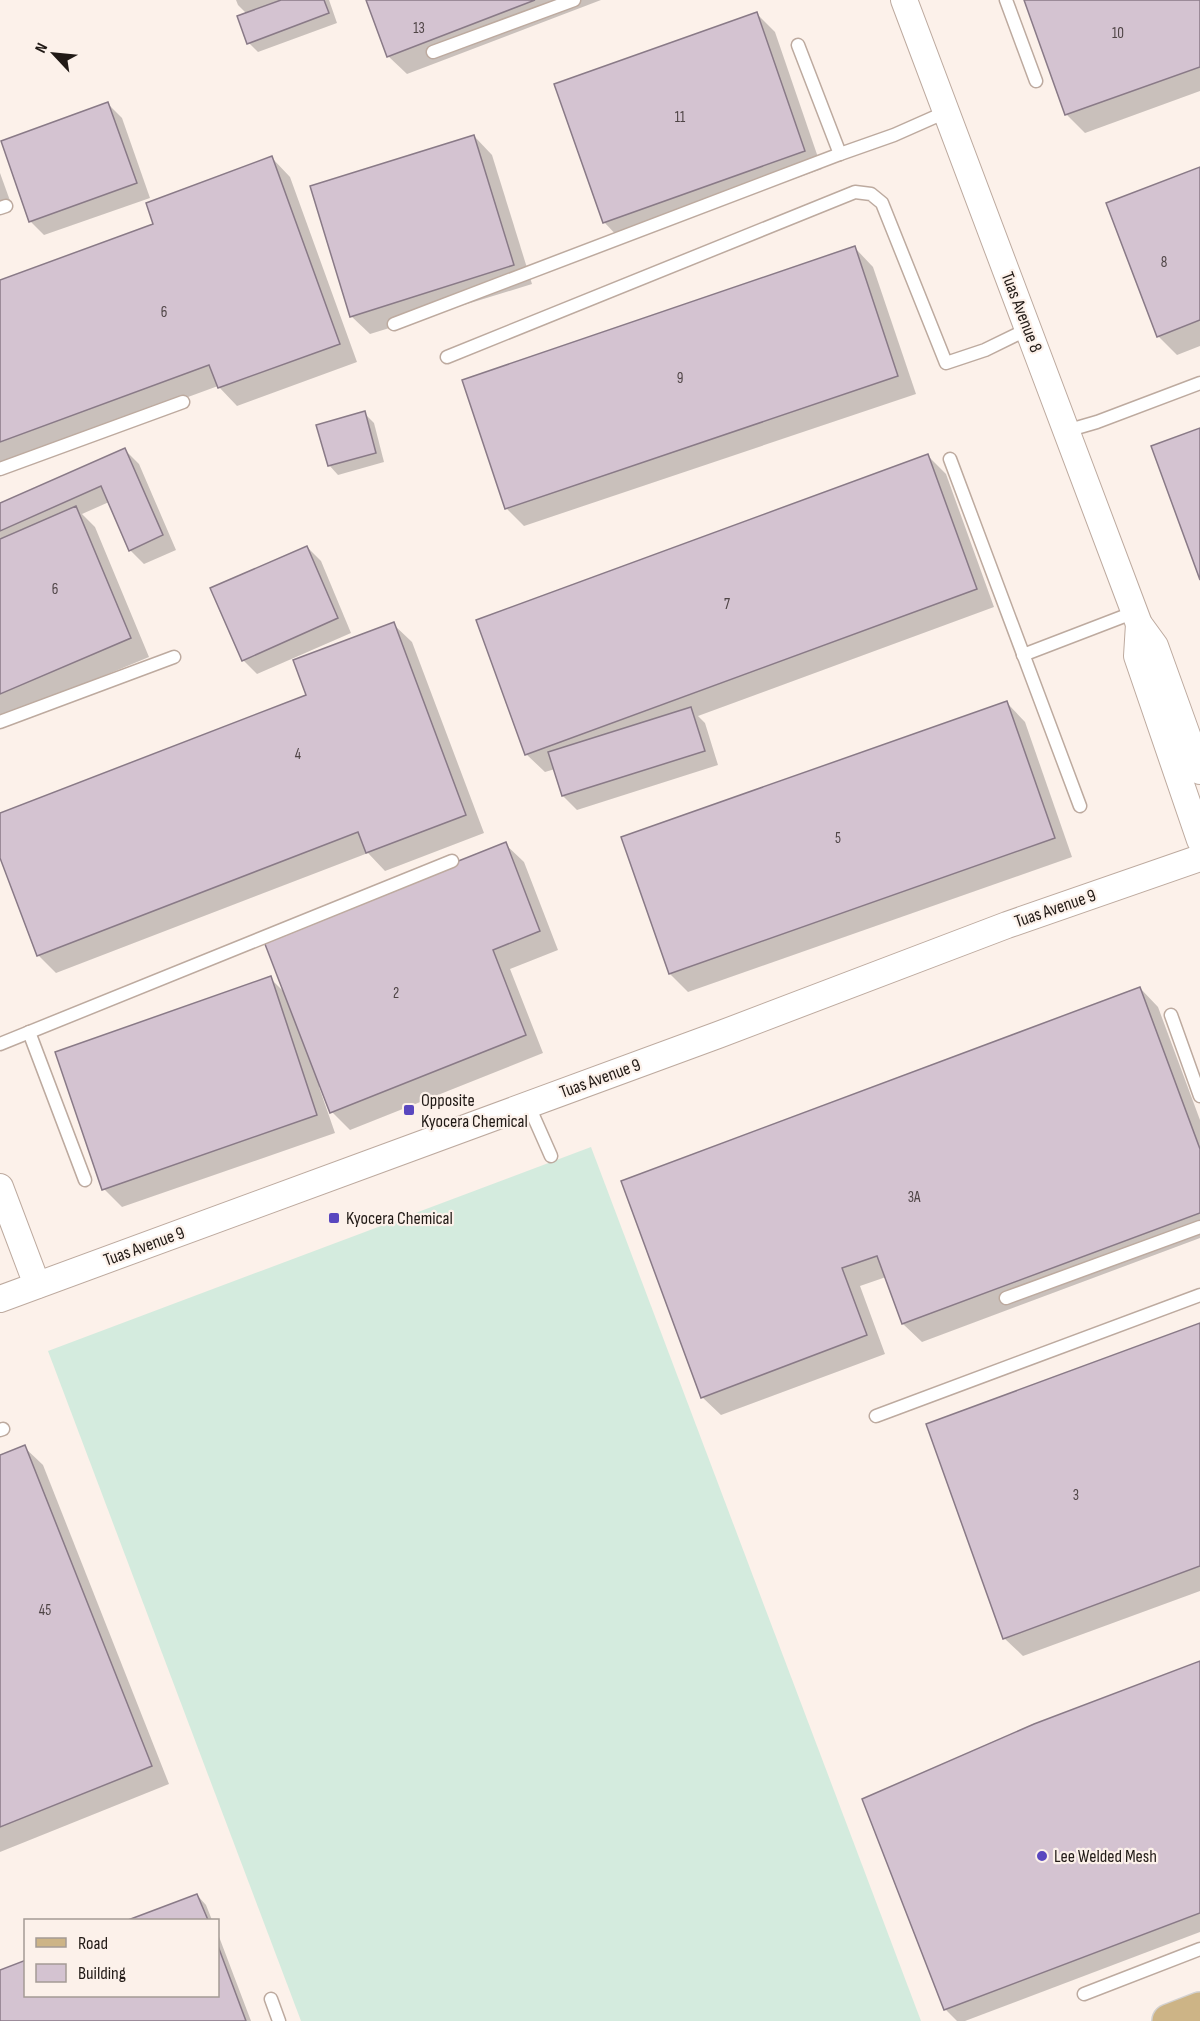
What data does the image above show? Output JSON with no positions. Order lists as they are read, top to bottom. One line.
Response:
{"streets":{"street":["Tuas Avenue 8","Tuas Avenue 9"]},"places":{"transit":["Opposite Kyocera Chemical","Kyocera Chemical"],"other":["Lee Welded Mesh"]},"house_numbers":["13","10","11","8","6","9","6","7","4","5","2","3A","3","45"],"legend":["Road","Building"],"north":"top left"}
